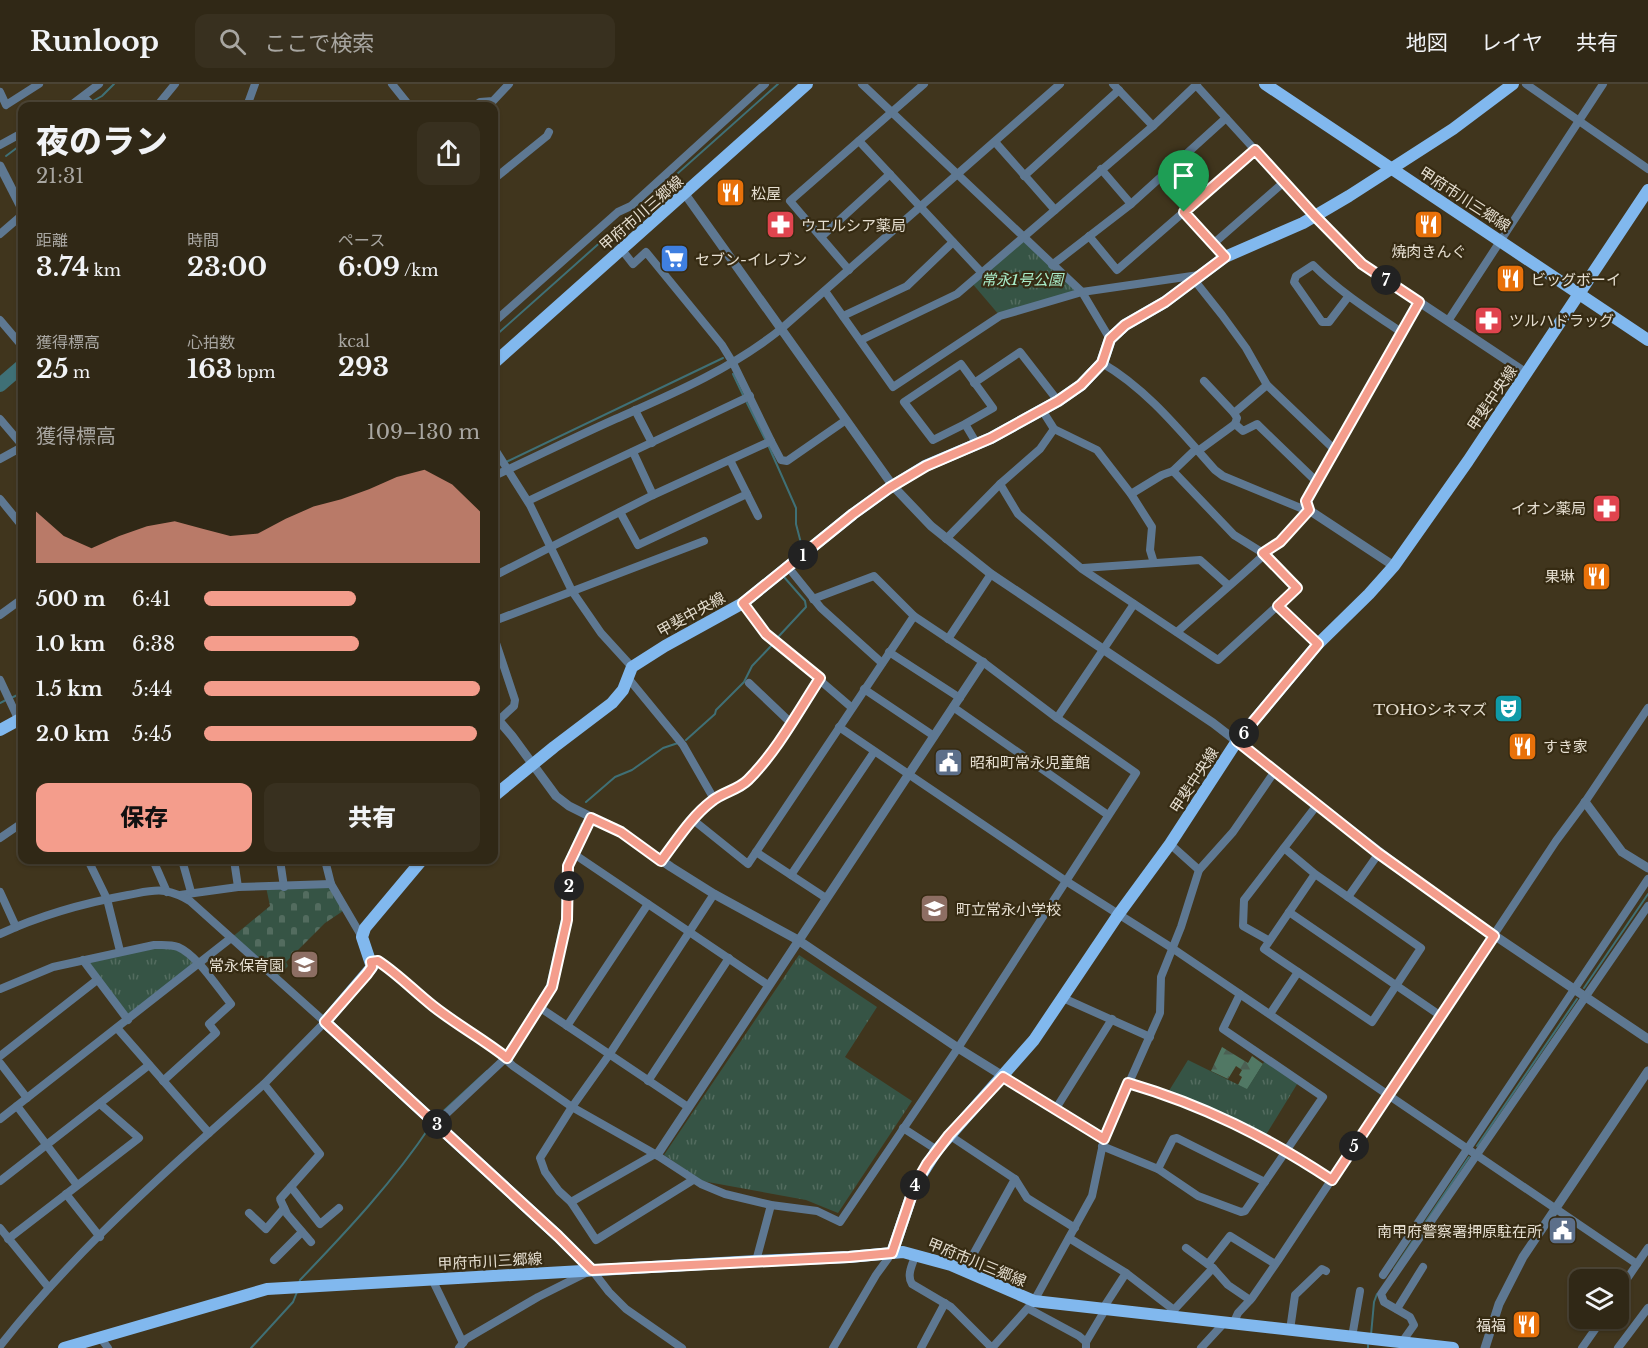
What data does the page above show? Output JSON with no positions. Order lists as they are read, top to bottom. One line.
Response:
{"streets":{"main road":["甲府市川三郷線","甲斐中央線"]},"crossings":[["甲府市川三郷線","甲斐中央線"]],"parks":["常永1号公園"],"places":{"restaurant":["松屋","焼肉きんぐ","ビッグボーイ","果琳","すき家","福福"],"pharmacy":["ウエルシア薬局","ツルハドラッグ","イオン薬局"],"supermarket":["セブン-イレブン"],"theatre":["TOHOシネマズ"],"public building":["昭和町常永児童館","南甲府警察署押原駐在所"],"school or university":["町立常永小学校","常永保育園"]},"page":{"header":"Runloop","search":"ここで検索","nav":["地図","レイヤ","共有"],"heading":["夜のラン","21:31"],"stats":[["距離","3.74 km"],["時間","23:00"],["ペース","6:09 /km"],["獲得標高","25 m"],["心拍数","163 bpm"],["kcal","293"]],"pins":["7","1","6","2","3","5","4"],"chart":["獲得標高","109–130 m"],"list":[{"name":"500 m","note":"6:41"},{"name":"1.0 km","note":"6:38"},{"name":"1.5 km","note":"5:44"},{"name":"2.0 km","note":"5:45"}],"buttons":["保存","共有"]}}
